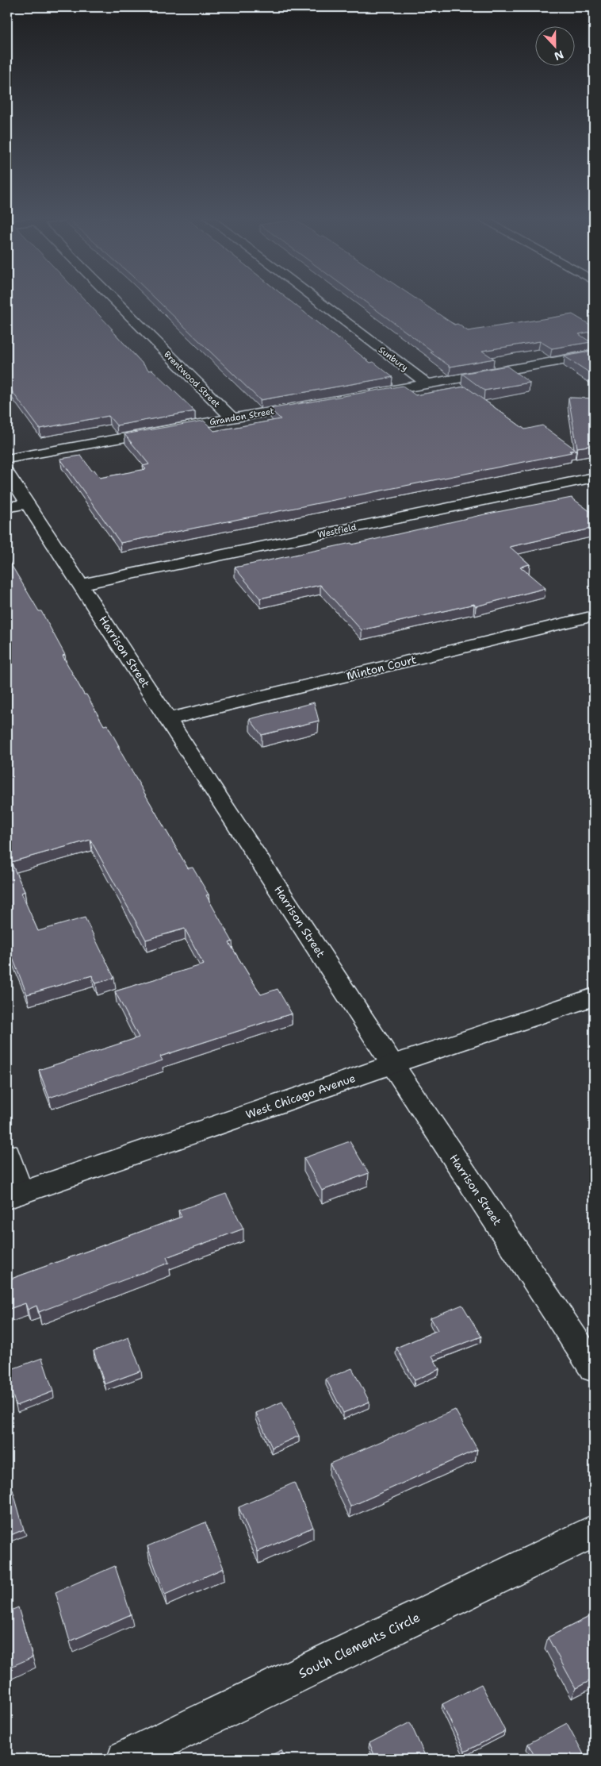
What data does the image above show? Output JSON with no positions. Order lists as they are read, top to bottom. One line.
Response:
{"streets":{"street":["Sunbury","Brentwood Street","Grandon Street","Westfield","Harrison Street","Minton Court","West Chicago Avenue","South Clements Circle"]},"crossings":[["Brentwood Street","Grandon Street"],["Westfield","Harrison Street"],["Harrison Street","Minton Court"],["Harrison Street","West Chicago Avenue"]],"north":"bottom"}
